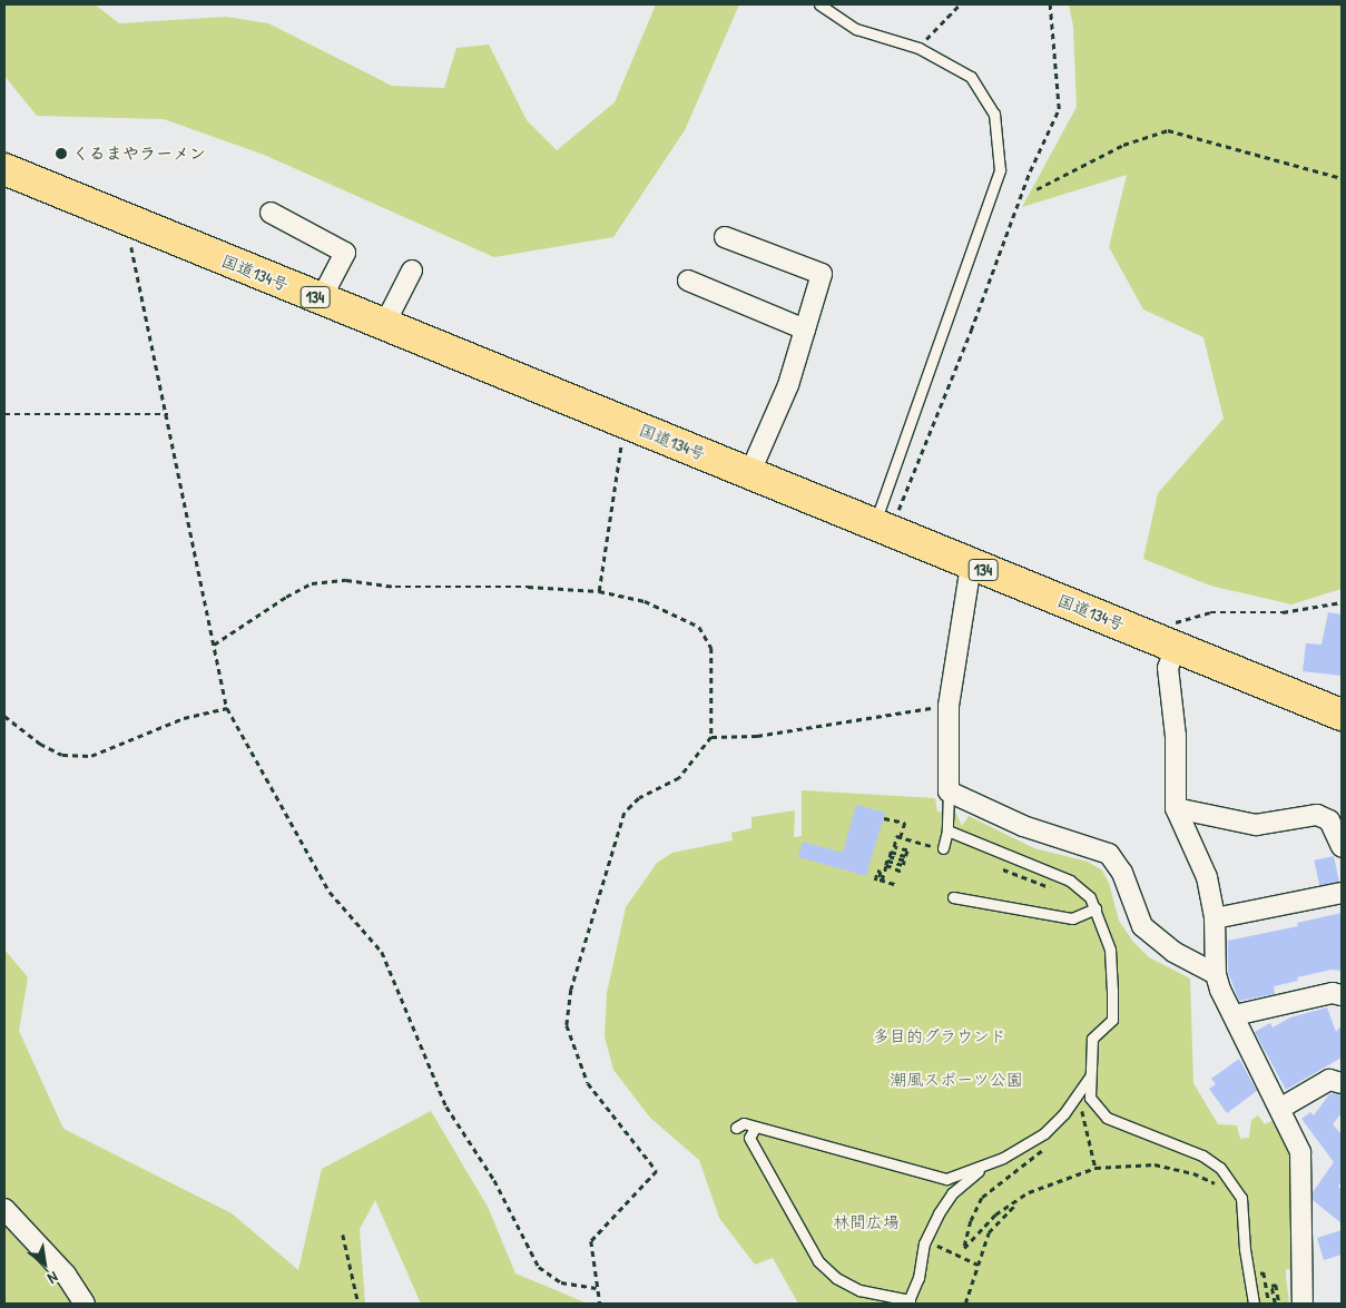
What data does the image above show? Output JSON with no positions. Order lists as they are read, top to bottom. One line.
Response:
{"streets":{"highway":["国道134号","134"]},"parks":["多目的グラウンド","潮風スポーツ公園","林間広場"],"places":["くるまやラーメン"],"north":"bottom right"}
